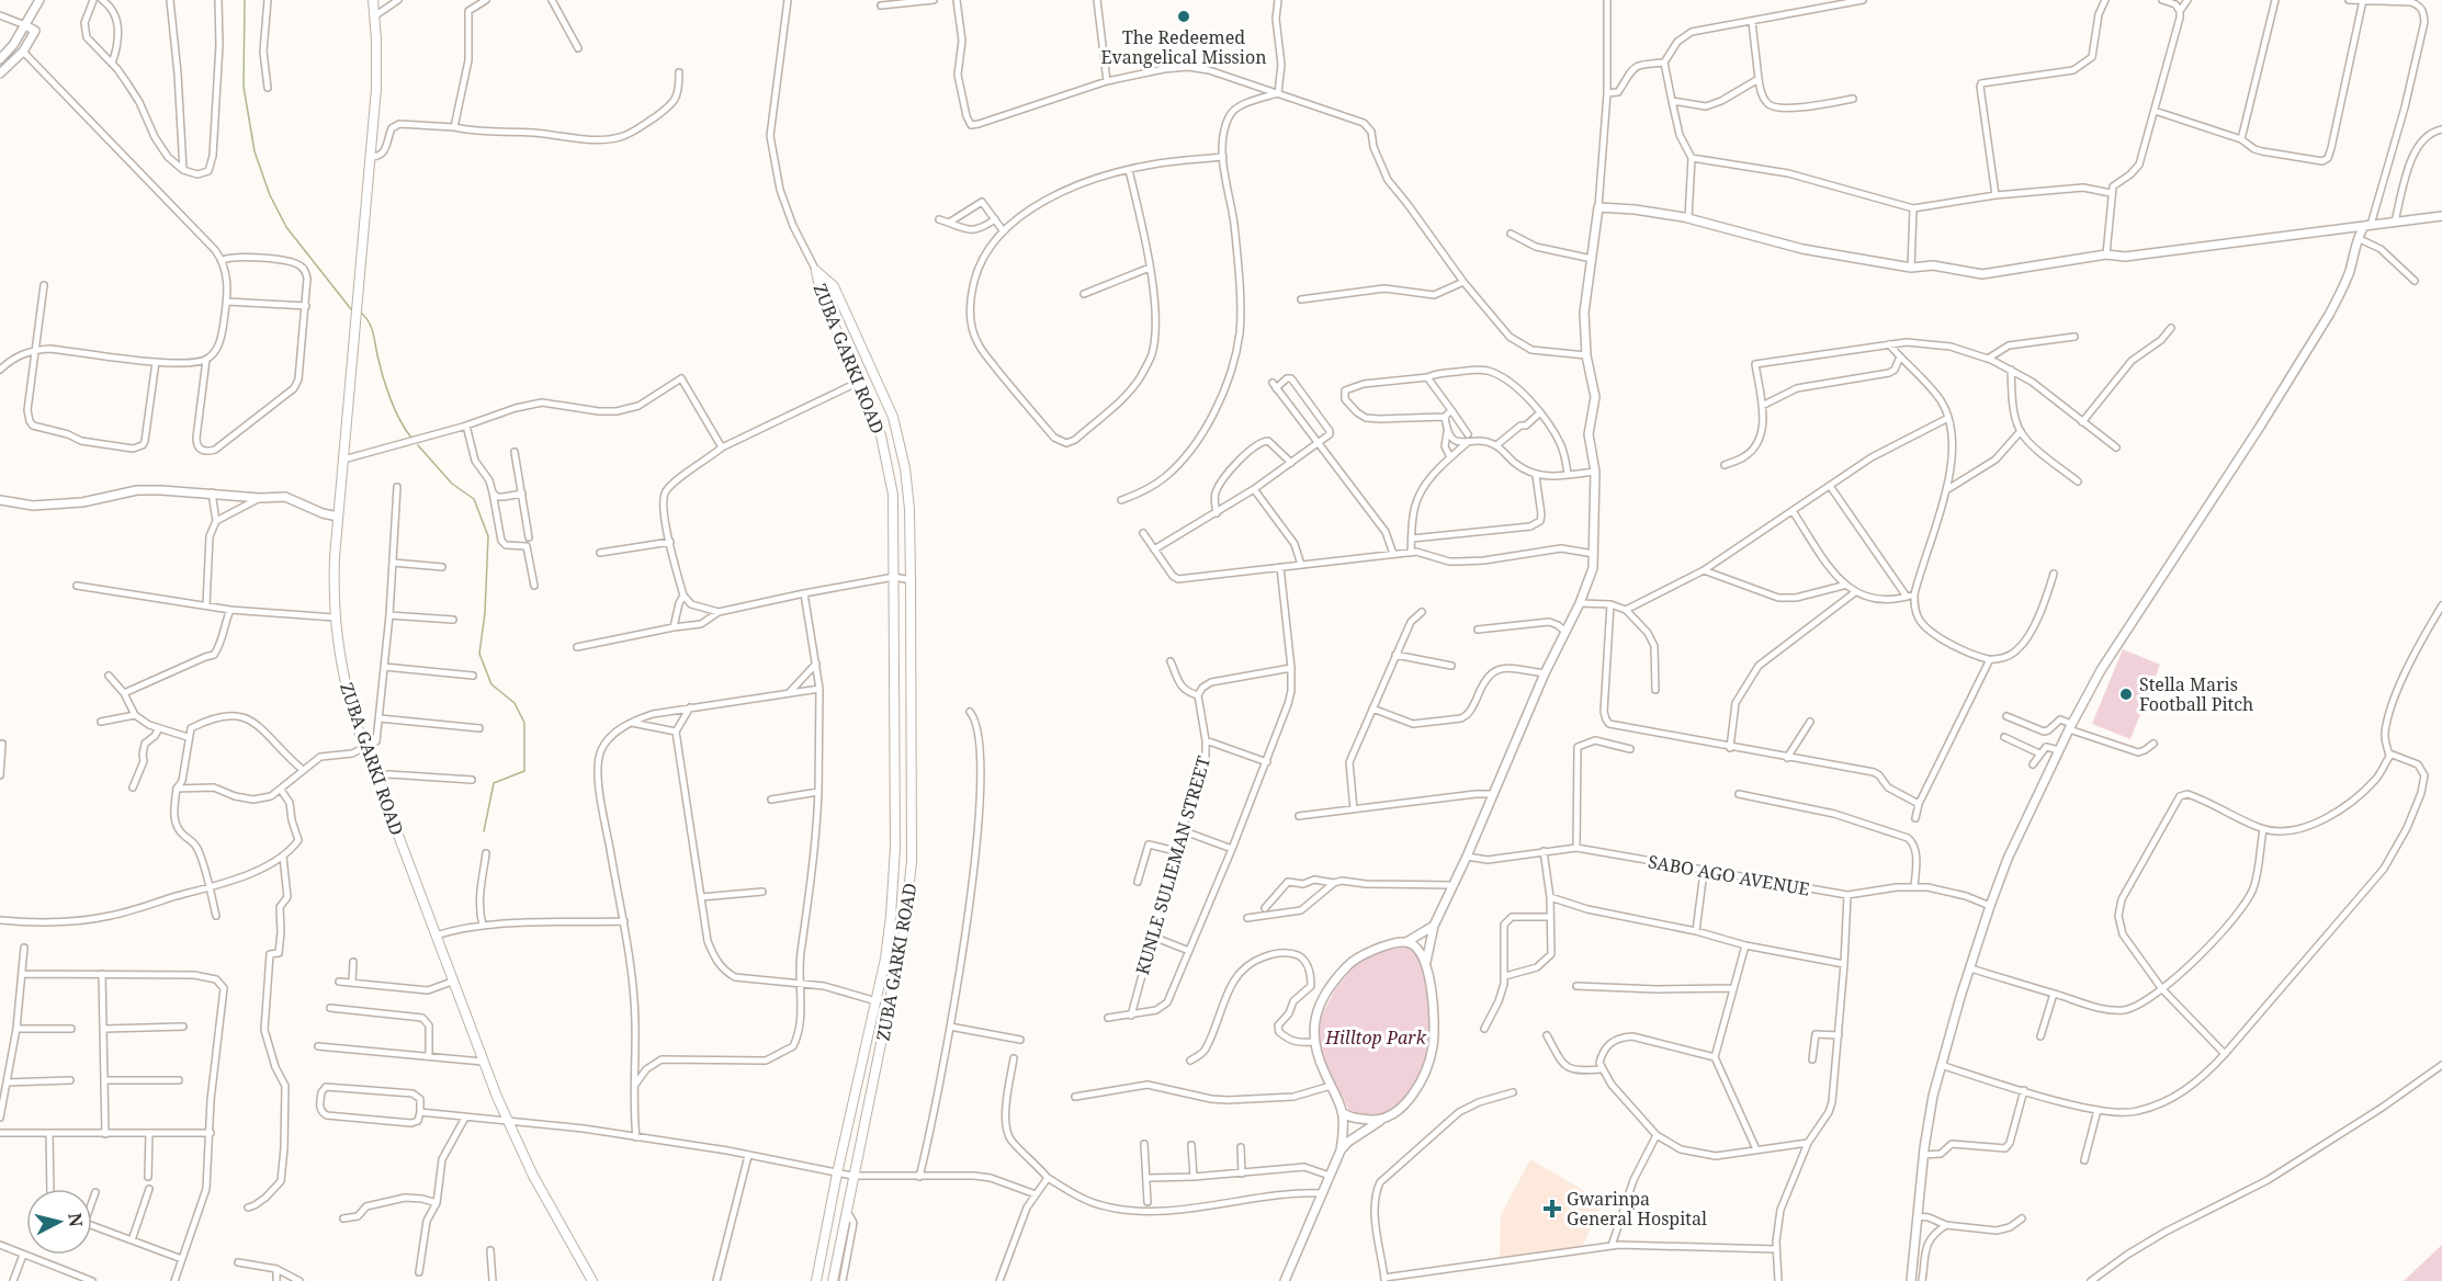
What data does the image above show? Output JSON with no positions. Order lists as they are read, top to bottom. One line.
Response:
{"streets":{"main road":["ZUBA GARKI ROAD"],"street":["KUNLE SULIEMAN STREET","SABO AGO AVENUE"]},"parks":["Hilltop Park"],"places":{"other":["The Redeemed Evangelical Mission","Stella Maris Football Pitch"],"health":["Gwarinpa General Hospital"]},"north":"right"}
